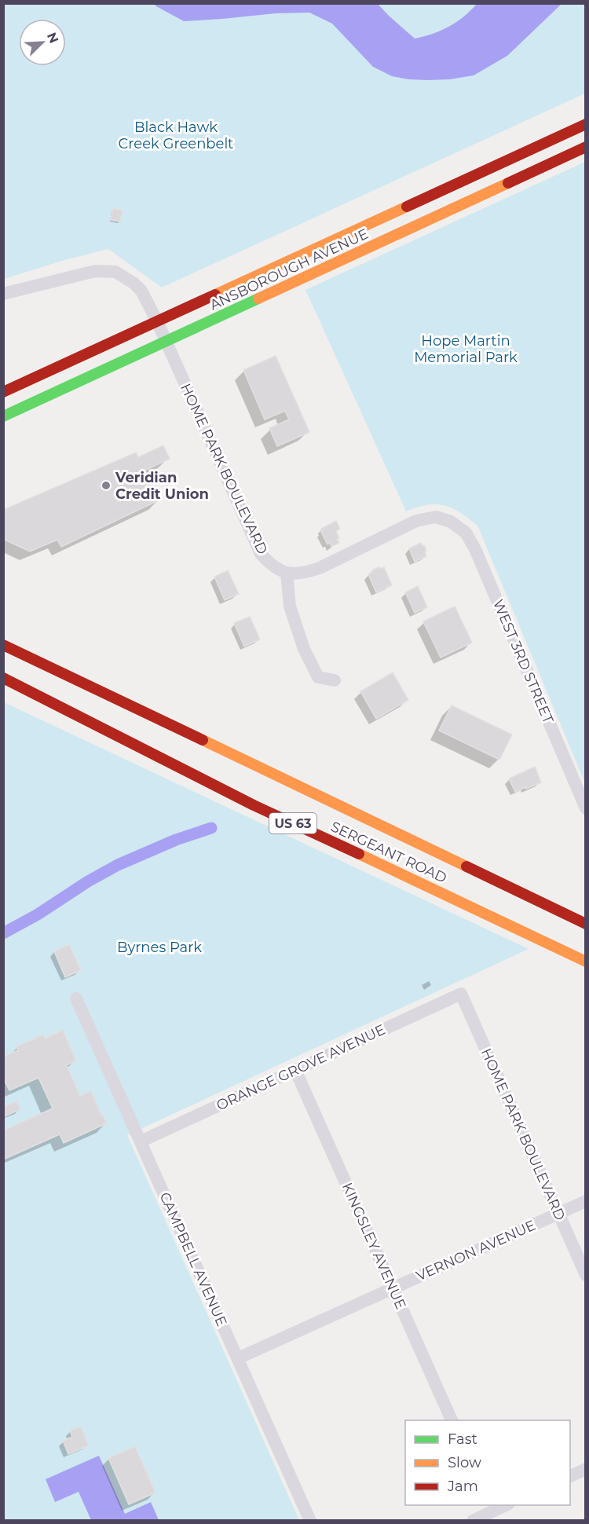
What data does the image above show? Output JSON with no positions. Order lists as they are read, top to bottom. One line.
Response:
{"streets":{"main road":["ANSBOROUGH AVENUE","US 63","SERGEANT ROAD"],"street":["HOME PARK BOULEVARD","WEST 3RD STREET","ORANGE GROVE AVENUE","KINGSLEY AVENUE","VERNON AVENUE","CAMPBELL AVENUE"]},"crossings":[["ANSBOROUGH AVENUE","HOME PARK BOULEVARD"],["HOME PARK BOULEVARD","WEST 3RD STREET"],["HOME PARK BOULEVARD","ORANGE GROVE AVENUE"],["HOME PARK BOULEVARD","VERNON AVENUE"],["ORANGE GROVE AVENUE","KINGSLEY AVENUE"],["ORANGE GROVE AVENUE","CAMPBELL AVENUE"],["KINGSLEY AVENUE","VERNON AVENUE"],["VERNON AVENUE","CAMPBELL AVENUE"]],"parks":["Black Hawk Creek Greenbelt","Hope Martin Memorial Park","Byrnes Park"],"places":["Veridian Credit Union"],"legend":["Fast","Slow","Jam"],"north":"top right"}
